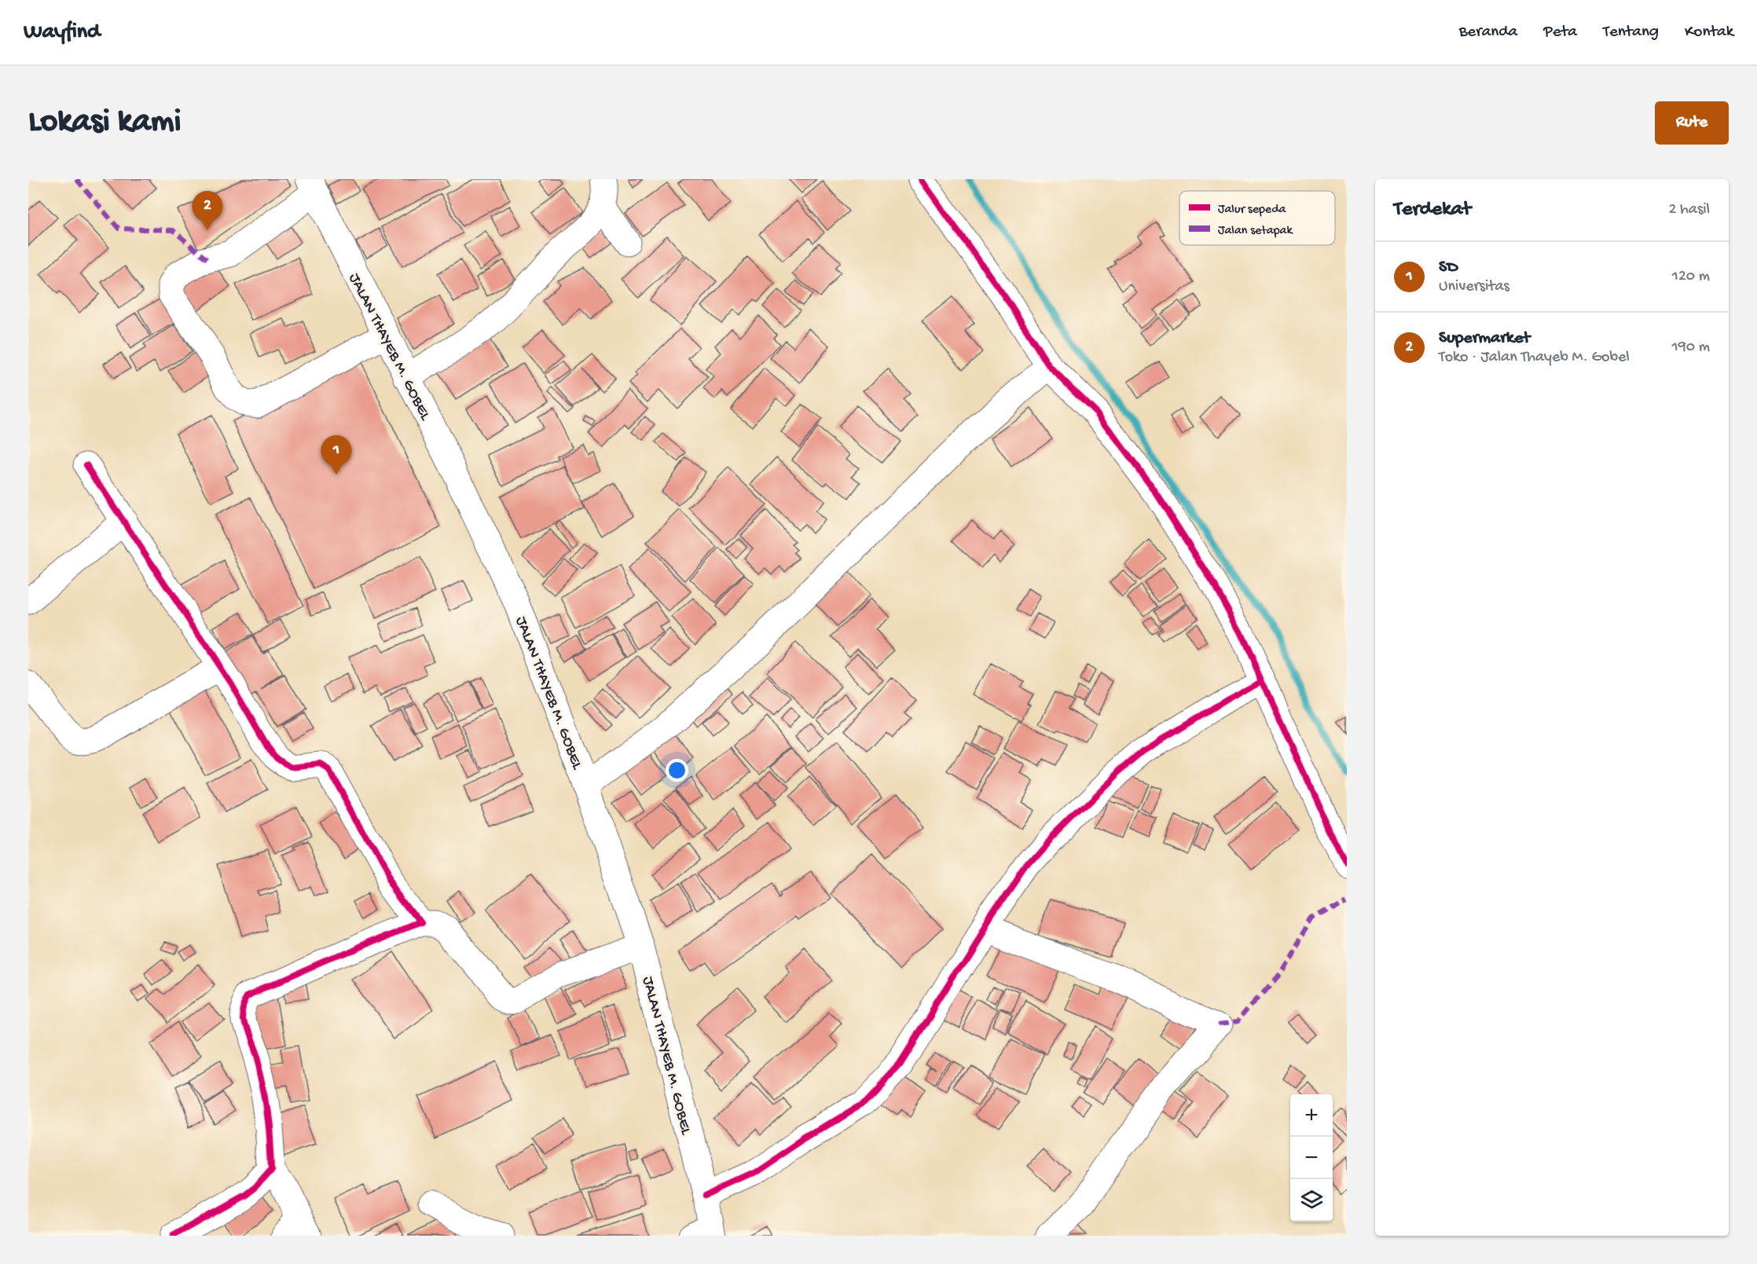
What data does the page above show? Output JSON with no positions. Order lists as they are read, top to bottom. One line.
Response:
{"streets":{"street":["JALAN THAYEB M. GOBEL"]},"legend":["Jalur sepeda","Jalan setapak"],"page":{"header":"Wayfind","nav":["Beranda","Peta","Tentang","Kontak"],"buttons":"Rute","title":"Lokasi kami","heading":["Terdekat","2 hasil"],"pins":["2","1"],"list":[{"mark":"1","name":"SD","note":"Universitas","value":"120 m"},{"mark":"2","name":"Supermarket","note":"Toko · Jalan Thayeb M. Gobel","value":"190 m"}],"map_buttons":["+","−"]}}
